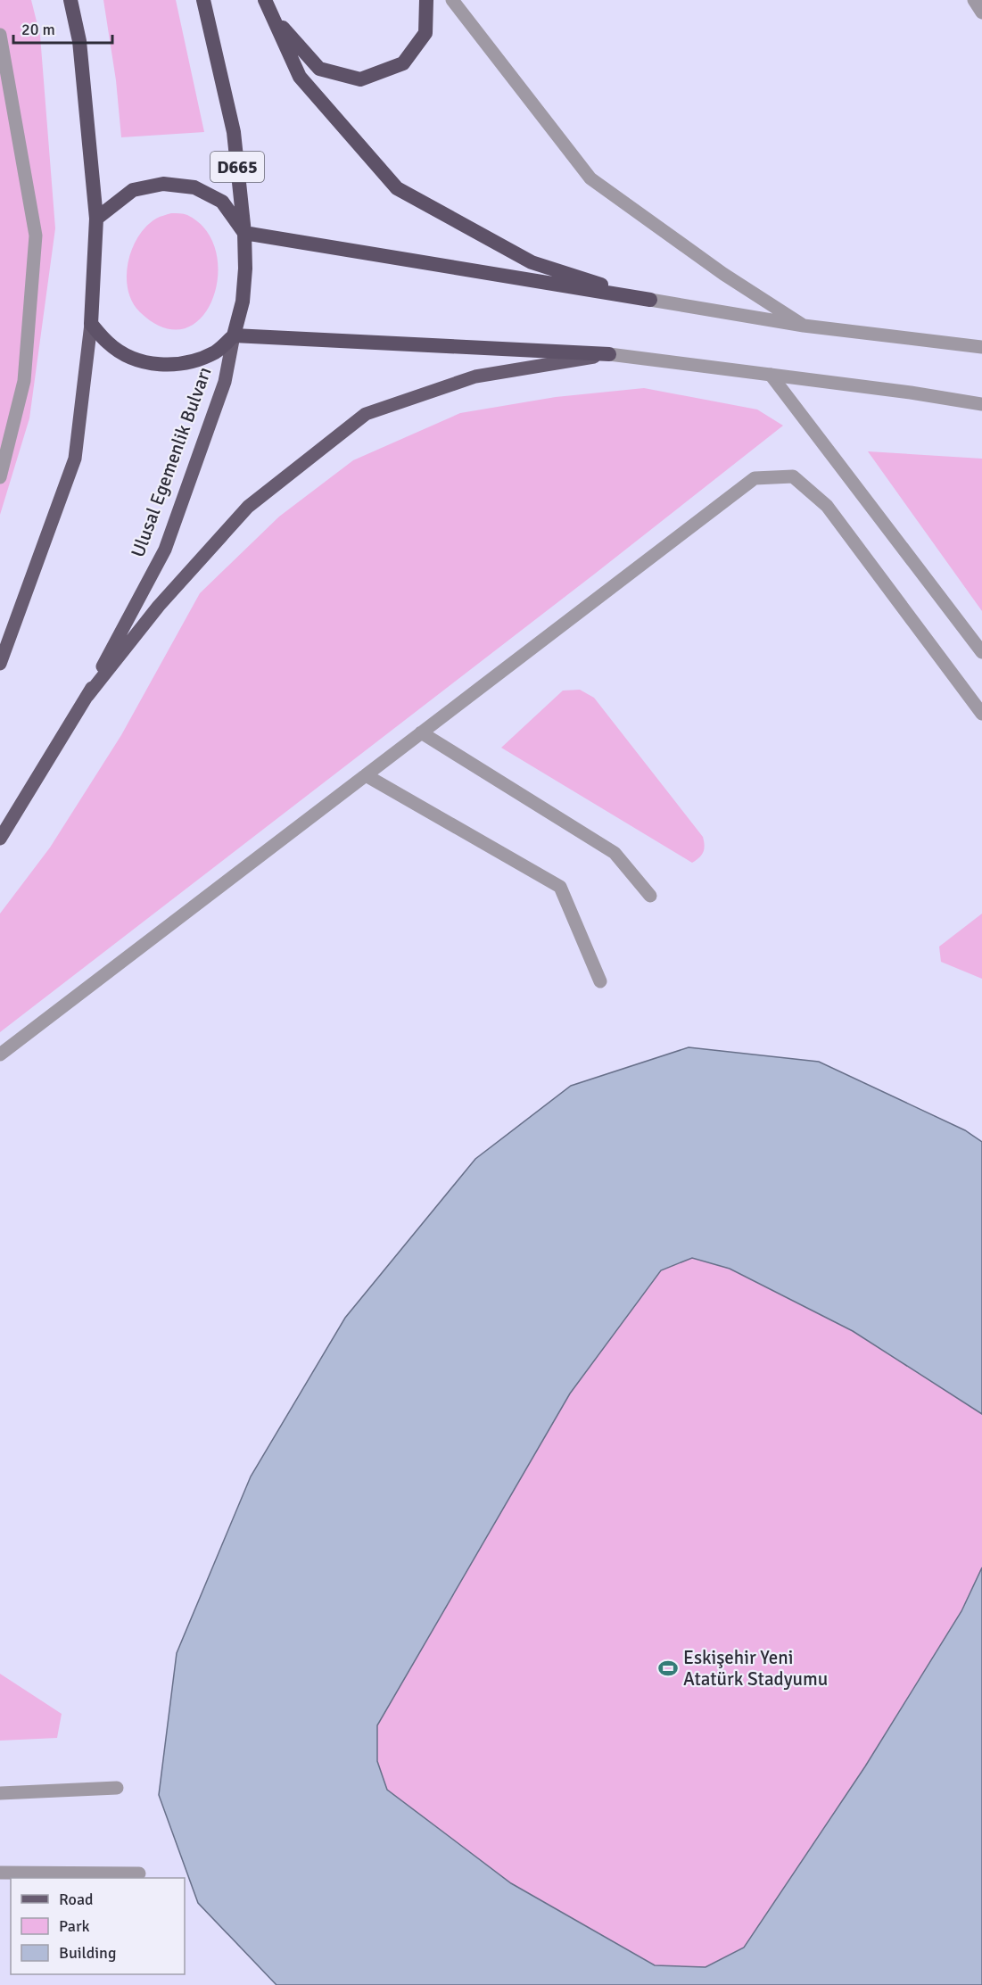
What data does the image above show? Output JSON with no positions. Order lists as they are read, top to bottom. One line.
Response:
{"streets":{"highway":["D665","Ulusal Egemenlik Bulvarı"]},"places":{"sports":["Eskişehir Yeni Atatürk Stadyumu"]},"legend":["Road","Park","Building"],"scale_bar":"20 m"}
